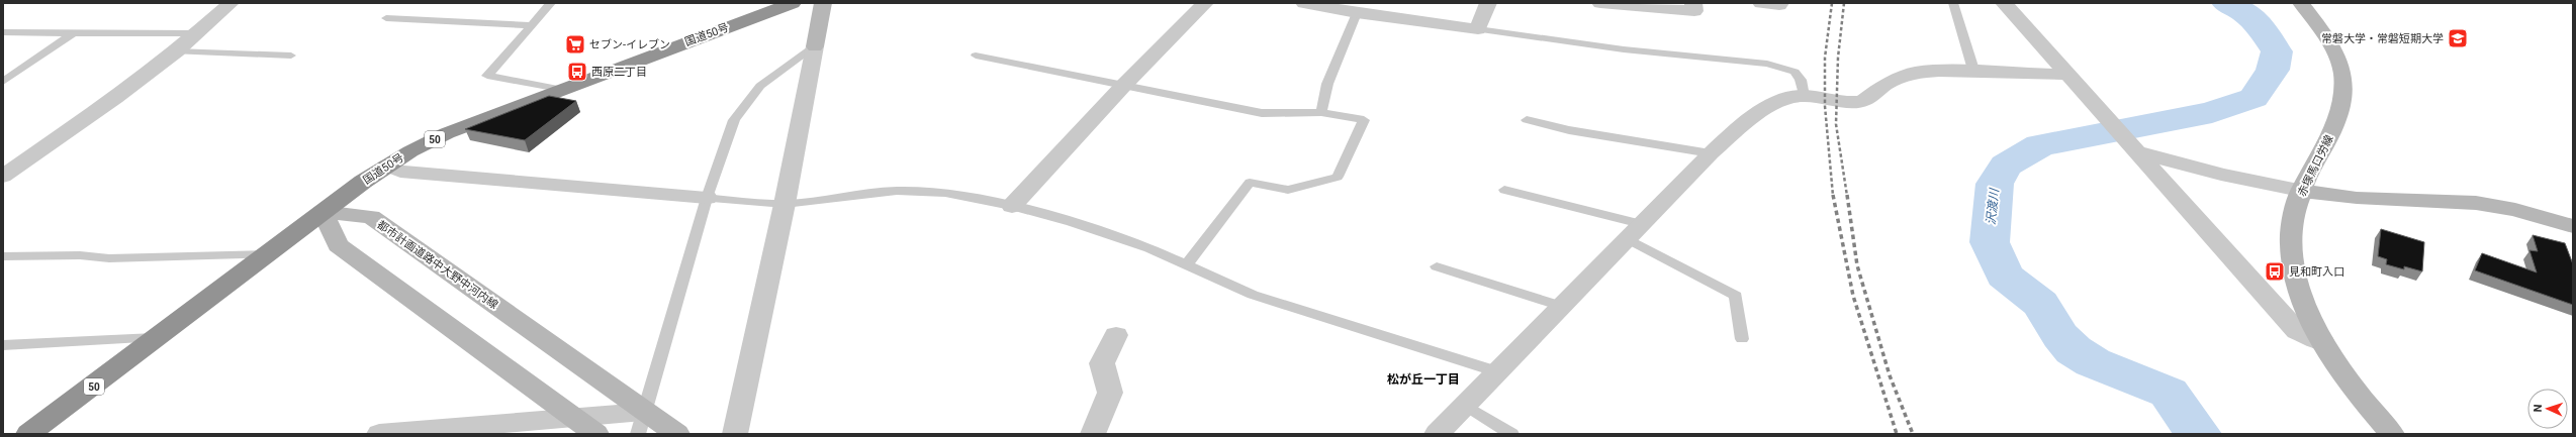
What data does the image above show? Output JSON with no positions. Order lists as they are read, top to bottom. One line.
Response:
{"streets":{"highway":["国道50号","50"],"street":["赤塚馬口労線","都市計画道路中大野中河内線"]},"crossings":[["国道50号","都市計画道路中大野中河内線"]],"districts":["松が丘一丁目"],"water":["沢渡川"],"places":{"school or university":["常磐大学・常磐短期大学"],"supermarket":["セブン-イレブン"],"bus stop":["西原二丁目","見和町入口"]},"north":"left"}
